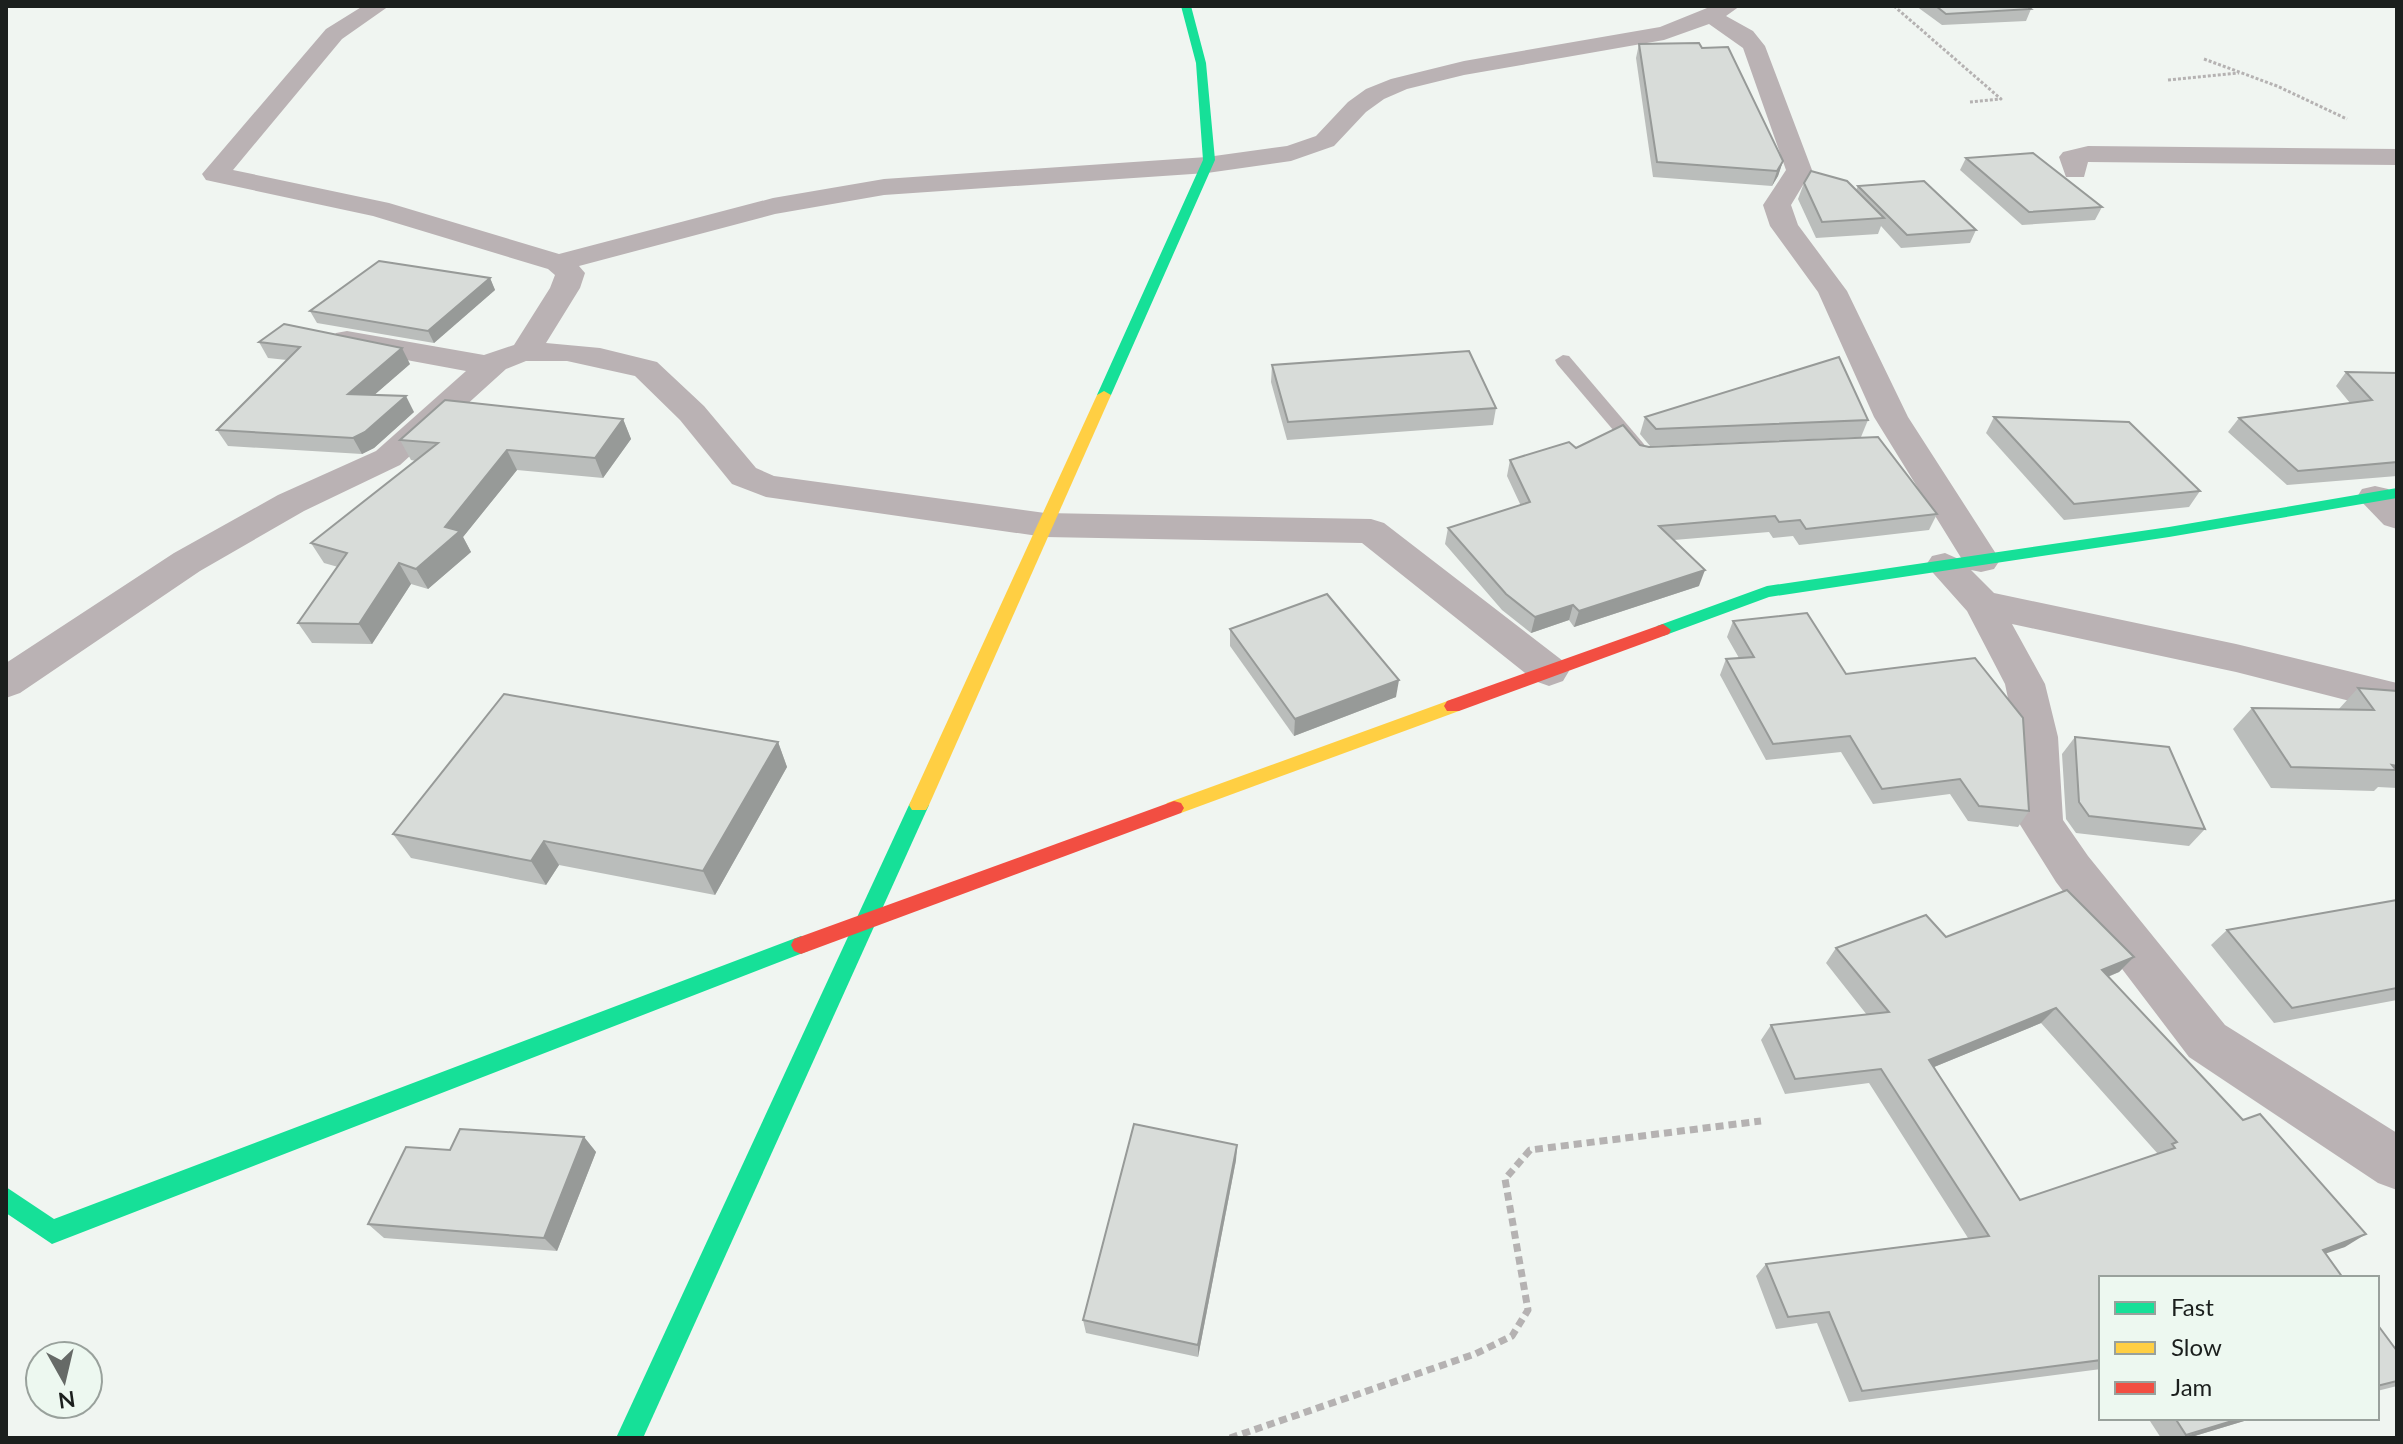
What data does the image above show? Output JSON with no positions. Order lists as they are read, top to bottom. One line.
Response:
{"legend":["Fast","Slow","Jam"],"north":"bottom"}
